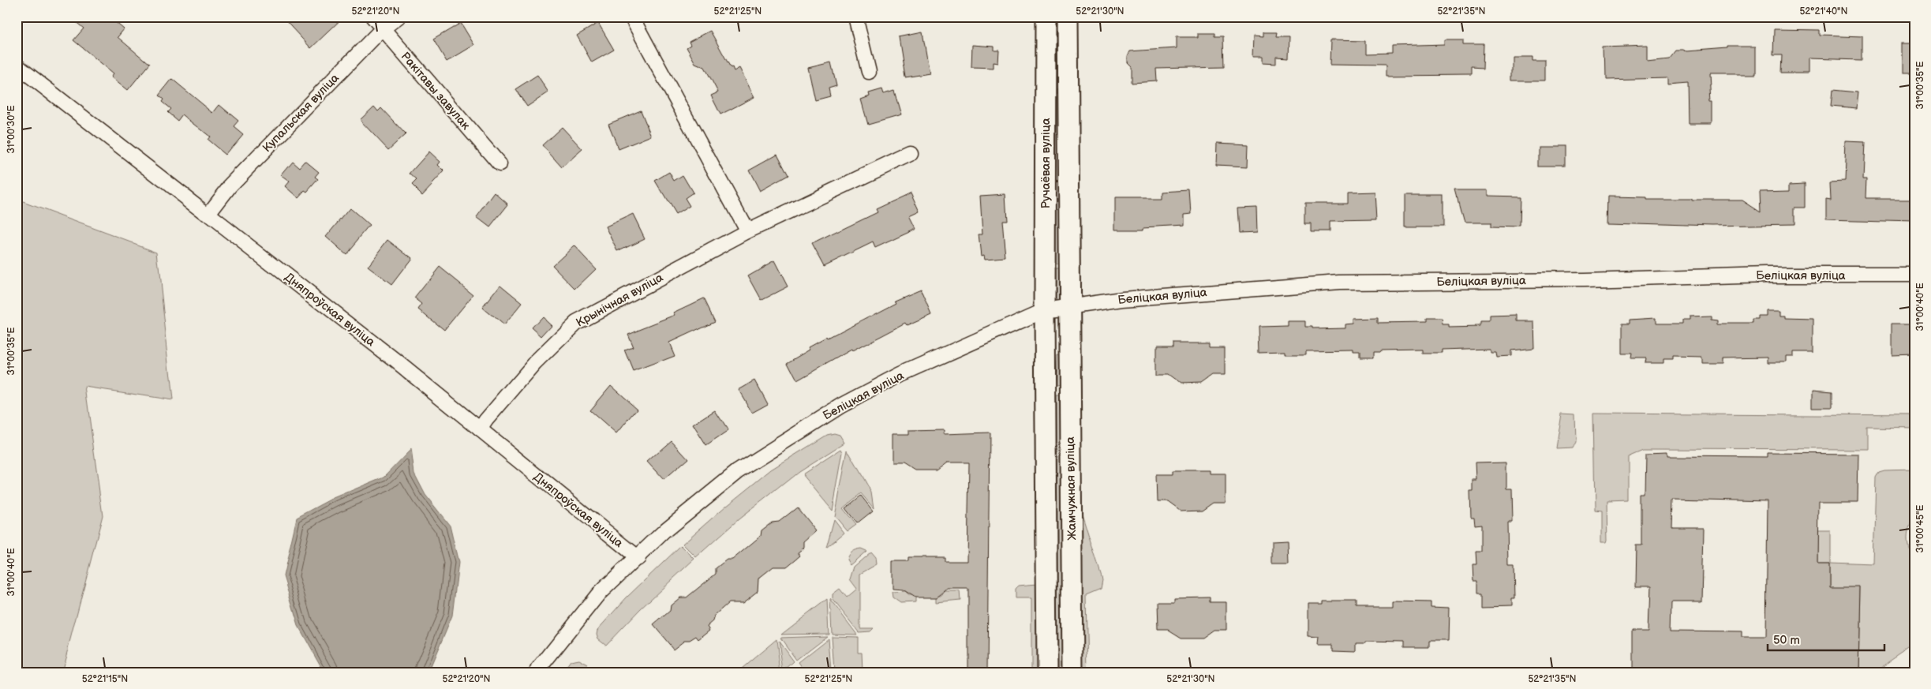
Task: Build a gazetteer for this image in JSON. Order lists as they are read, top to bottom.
{
  "streets": {
    "main road": ["Ручаёвая вуліца", "Жамчужная вуліца"],
    "street": [
      "Ракітавы завулак",
      "Купальская вуліца",
      "Беліцкая вуліца",
      "Крынічная вуліца",
      "Дняпроўская вуліца"
    ]
  },
  "crossings": [
    ["Ракітавы завулак", "Купальская вуліца"],
    ["Купальская вуліца", "Дняпроўская вуліца"],
    ["Ручаёвая вуліца", "Беліцкая вуліца"],
    ["Ручаёвая вуліца", "Жамчужная вуліца"],
    ["Беліцкая вуліца", "Дняпроўская вуліца"],
    ["Беліцкая вуліца", "Жамчужная вуліца"],
    ["Крынічная вуліца", "Дняпроўская вуліца"]
  ],
  "scale_bar": "50 m",
  "coordinates": [
    "52°21'20\"N",
    "52°21'25\"N",
    "52°21'30\"N",
    "52°21'35\"N",
    "52°21'40\"N",
    "31°00'35\"E",
    "31°00'30\"E",
    "31°00'40\"E",
    "31°00'45\"E",
    "52°21'15\"N"
  ]
}
